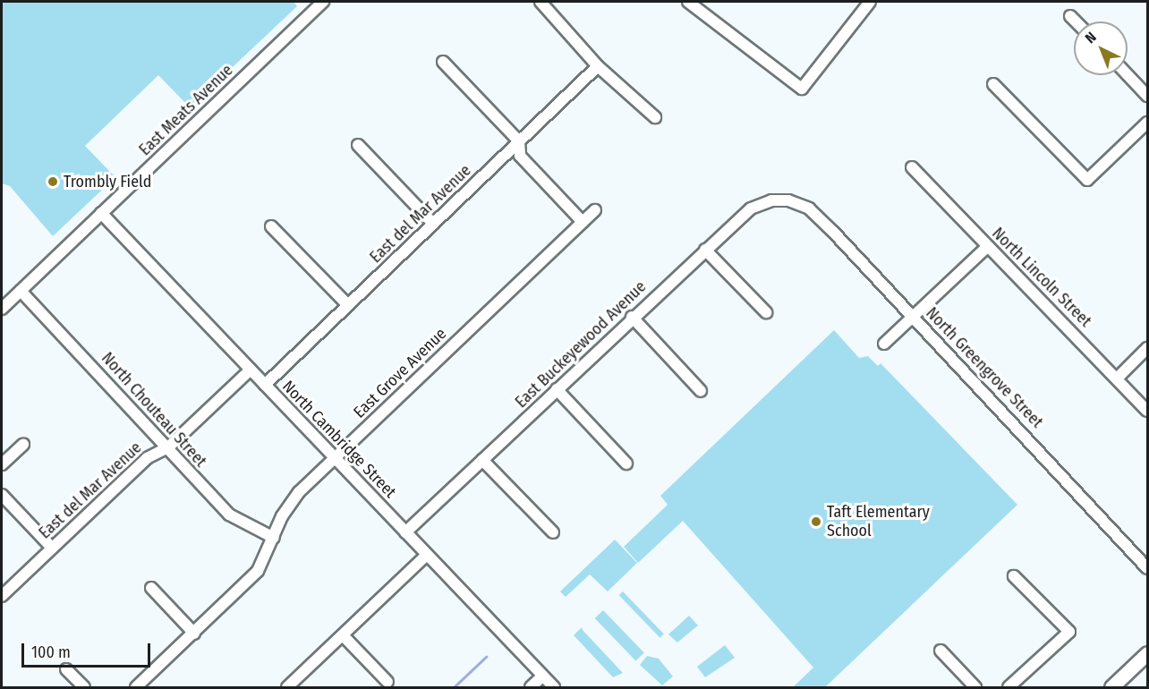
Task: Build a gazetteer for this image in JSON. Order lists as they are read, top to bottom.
{
  "streets": {
    "street": [
      "East Meats Avenue",
      "East del Mar Avenue",
      "North Lincoln Street",
      "East Buckeyewood Avenue",
      "North Greengrove Street",
      "East Grove Avenue",
      "North Chouteau Street",
      "North Cambridge Street"
    ]
  },
  "crossings": [
    ["East Meats Avenue", "North Chouteau Street"],
    ["East Meats Avenue", "North Cambridge Street"],
    ["East del Mar Avenue", "North Chouteau Street"],
    ["East del Mar Avenue", "North Cambridge Street"],
    ["East Buckeyewood Avenue", "North Greengrove Street"],
    ["East Buckeyewood Avenue", "North Cambridge Street"],
    ["East Grove Avenue", "North Chouteau Street"],
    ["East Grove Avenue", "North Cambridge Street"]
  ],
  "places": ["Trombly Field", "Taft Elementary School"],
  "scale_bar": "100 m",
  "north": "top left"
}
